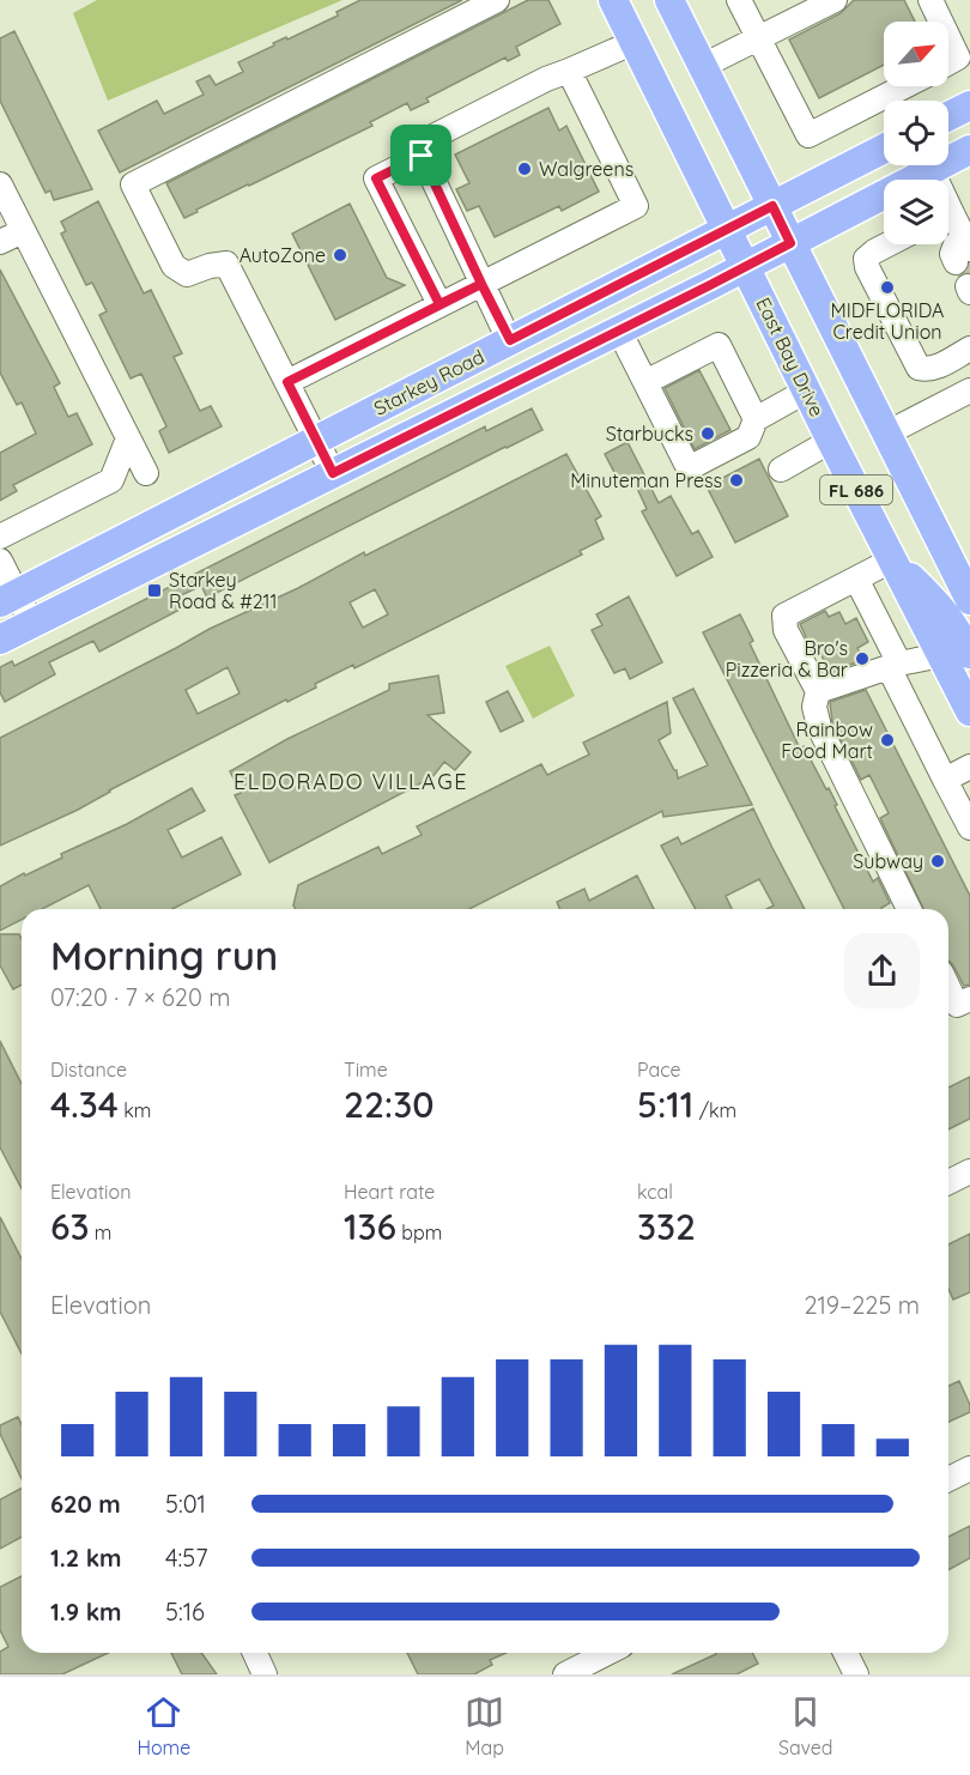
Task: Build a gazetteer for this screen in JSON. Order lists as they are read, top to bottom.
{
  "streets": {
    "main road": ["East Bay Drive", "Starkey Road", "FL 686"]
  },
  "crossings": [
    ["East Bay Drive", "Starkey Road"],
    ["Starkey Road", "FL 686"]
  ],
  "districts": ["ELDORADO VILLAGE"],
  "places": {
    "other": [
      "Walgreens",
      "AutoZone",
      "MIDFLORIDA Credit Union",
      "Starbucks",
      "Minuteman Press",
      "Bro's Pizzeria & Bar",
      "Rainbow Food Mart",
      "Subway"
    ],
    "transit": ["Starkey Road & #211"]
  },
  "north": "top right",
  "page": {
    "heading": ["Morning run", "07:20 · 7 × 620 m"],
    "stats": [
      ["Distance", "4.34 km"],
      ["Time", "22:30"],
      ["Pace", "5:11 /km"],
      ["Elevation", "63 m"],
      ["Heart rate", "136 bpm"],
      ["kcal", "332"]
    ],
    "chart": ["Elevation", "219–225 m"],
    "list": [
      {
        "name": "620 m",
        "note": "5:01"
      },
      {
        "name": "1.2 km",
        "note": "4:57"
      },
      {
        "name": "1.9 km",
        "note": "5:16"
      }
    ],
    "tabs": ["Home", "Map", "Saved"]
  }
}
